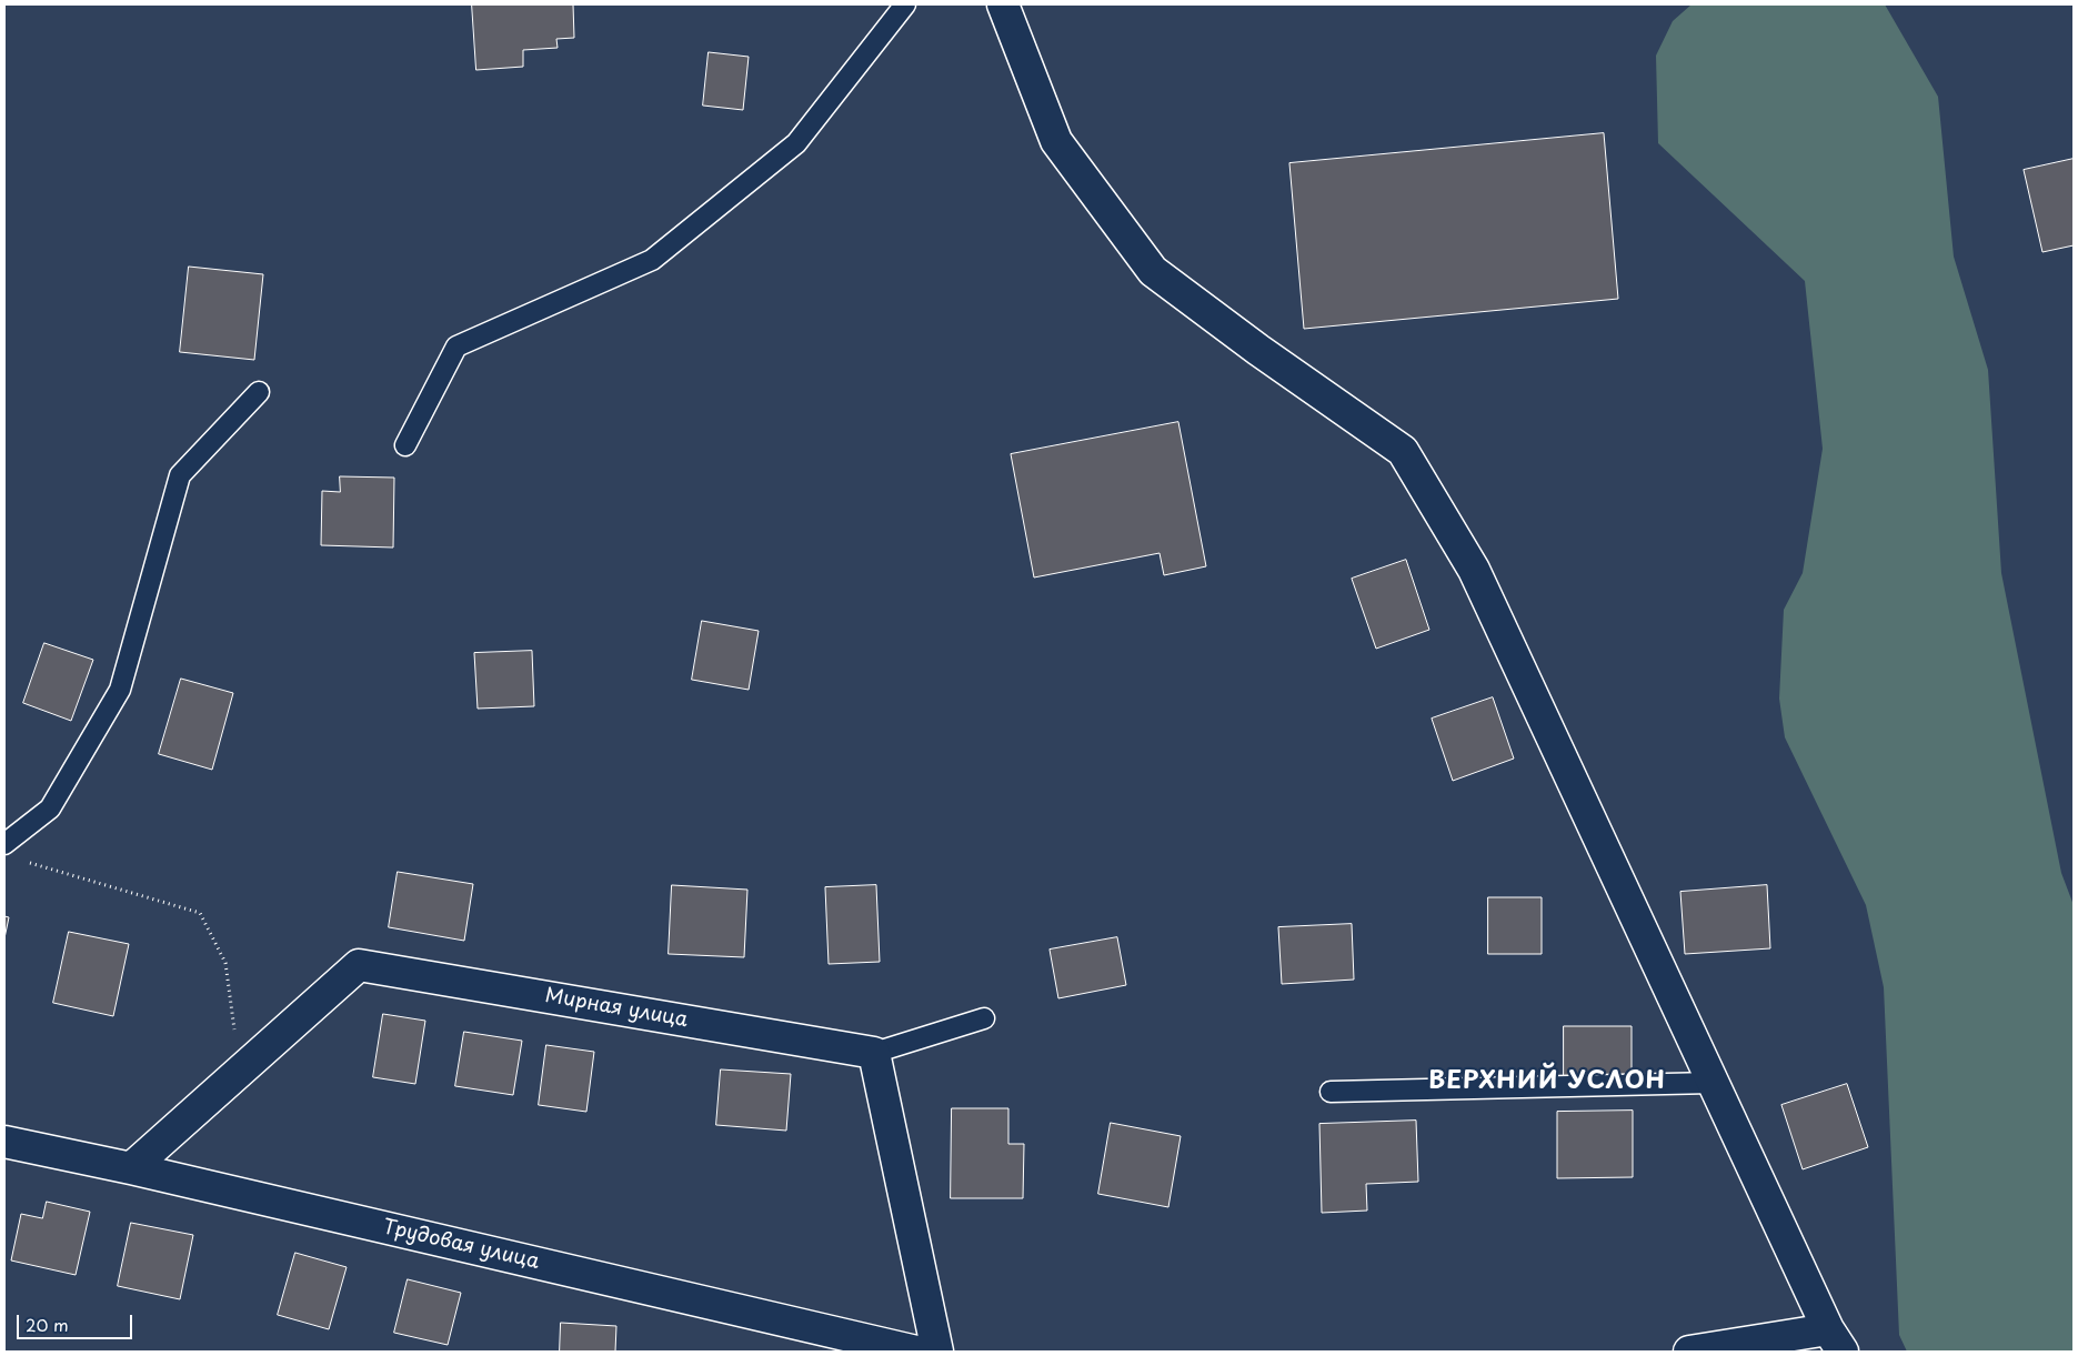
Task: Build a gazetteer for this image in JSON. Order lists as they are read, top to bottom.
{
  "streets": {
    "street": ["Мирная улица", "Трудовая улица"]
  },
  "districts": ["ВЕРХНИЙ УСЛОН"],
  "scale_bar": "20 m"
}
